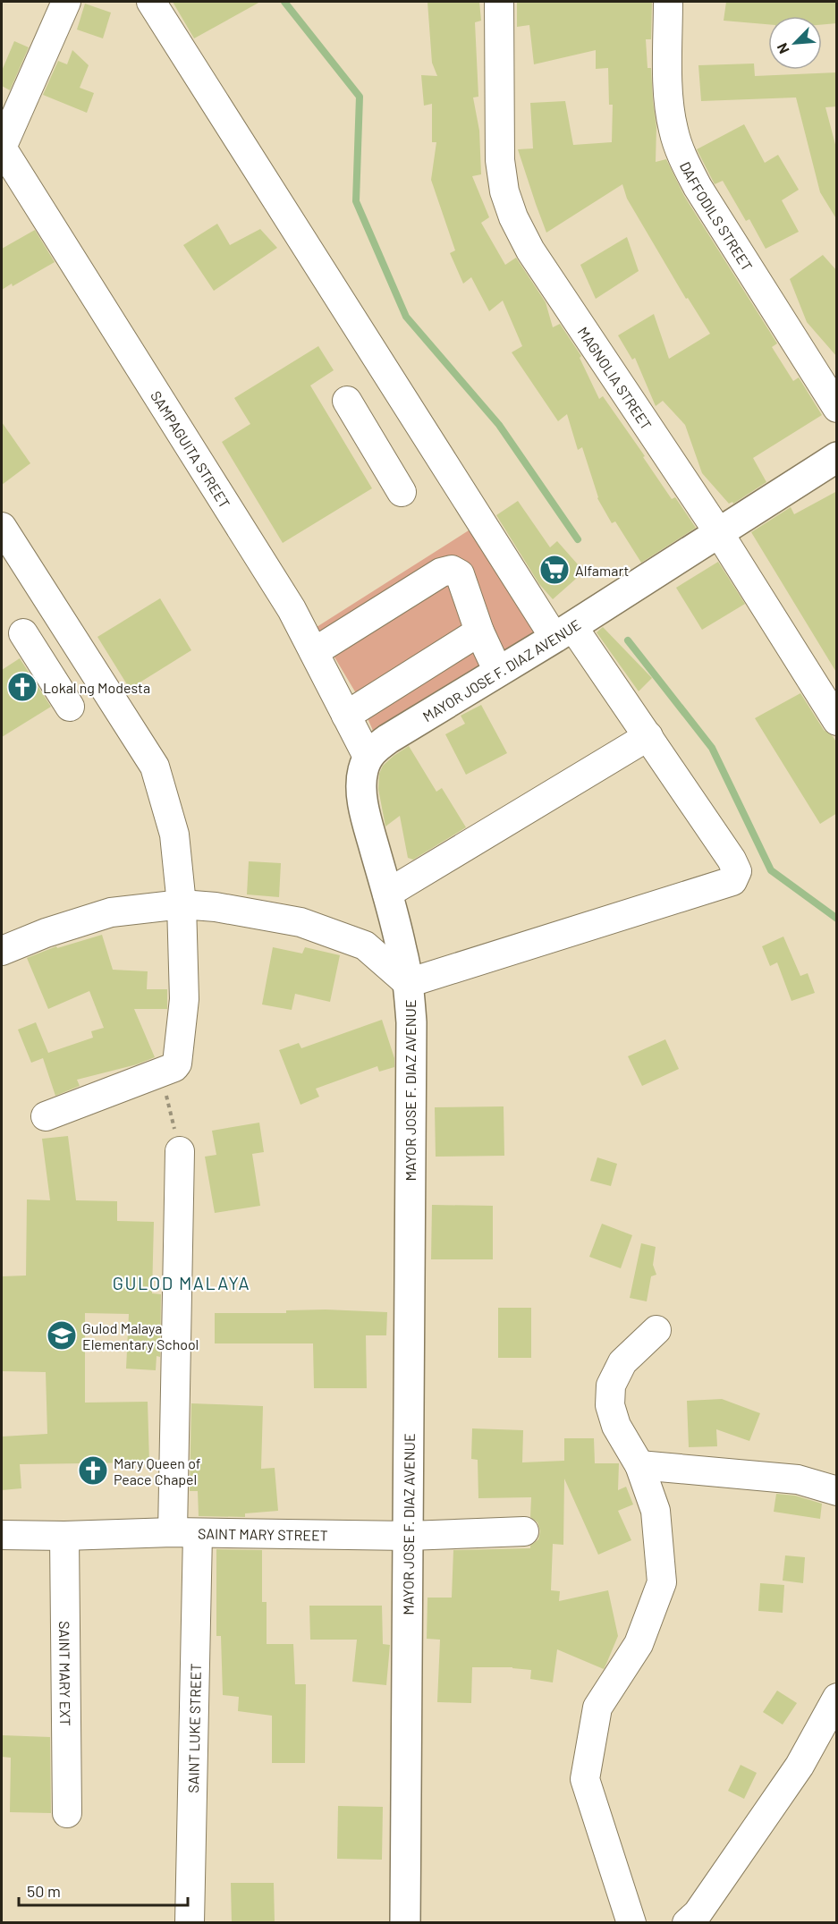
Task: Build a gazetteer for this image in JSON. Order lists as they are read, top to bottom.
{
  "streets": {
    "main road": ["MAYOR JOSE F. DIAZ AVENUE"],
    "street": [
      "DAFFODILS STREET",
      "MAGNOLIA STREET",
      "SAMPAGUITA STREET",
      "SAINT MARY STREET",
      "SAINT MARY EXT",
      "SAINT LUKE STREET"
    ]
  },
  "crossings": [
    ["MAGNOLIA STREET", "MAYOR JOSE F. DIAZ AVENUE"],
    ["SAMPAGUITA STREET", "MAYOR JOSE F. DIAZ AVENUE"],
    ["MAYOR JOSE F. DIAZ AVENUE", "SAINT MARY STREET"],
    ["SAINT MARY STREET", "SAINT MARY EXT"],
    ["SAINT MARY STREET", "SAINT LUKE STREET"]
  ],
  "districts": ["GULOD MALAYA"],
  "places": {
    "supermarket": ["Alfamart"],
    "church": ["Lokal ng Modesta", "Mary Queen of Peace Chapel"],
    "school or university": ["Gulod Malaya Elementary School"]
  },
  "scale_bar": "50 m",
  "north": "bottom left"
}
